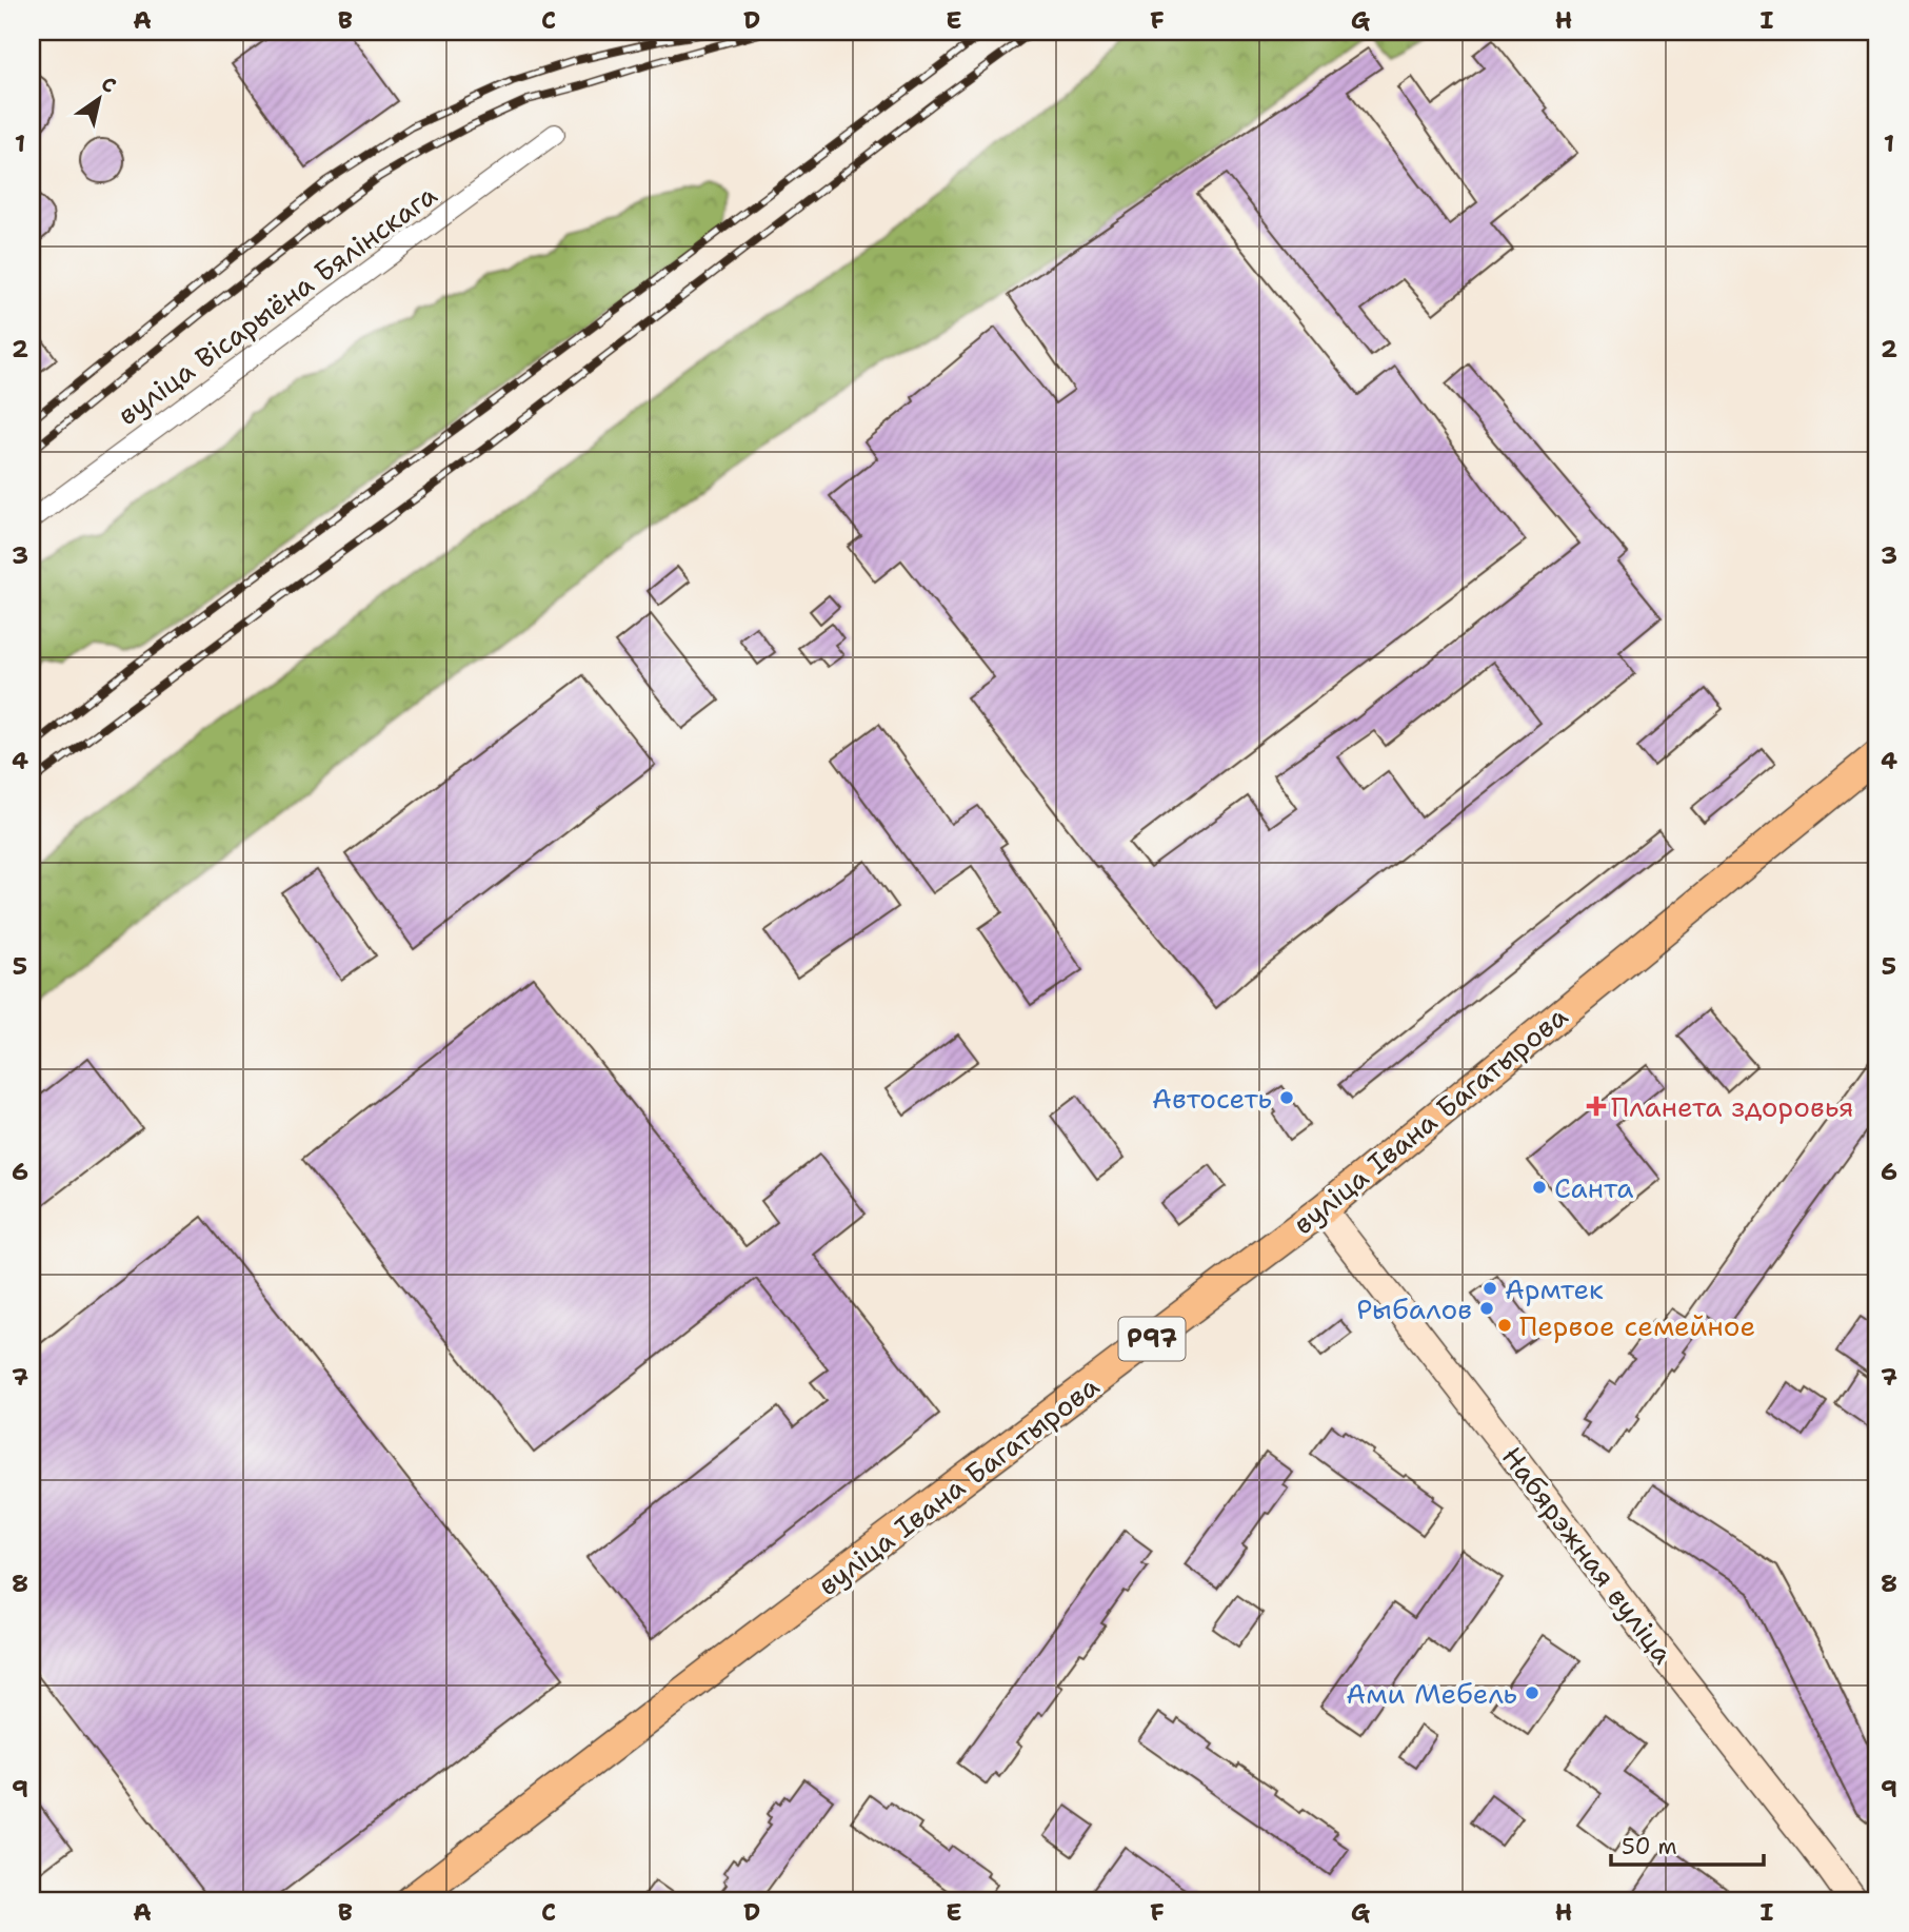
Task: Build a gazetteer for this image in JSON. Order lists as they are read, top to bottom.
{
  "streets": {
    "main road": ["вуліца Івана Багатырова", "Р97", "Набярэжная вуліца"],
    "street": ["вуліца Вісарыёна Бялінскага"]
  },
  "crossings": [
    ["вуліца Івана Багатырова", "Набярэжная вуліца"]
  ],
  "places": {
    "other": [
      "Автосеть",
      "Санта",
      "Армтек",
      "Рыбалов",
      "Первое семейное",
      "Ами Мебель"
    ],
    "health": ["Планета здоровья"]
  },
  "scale_bar": "50 m",
  "north": "top right",
  "grid": {
    "columns": [
      "A",
      "B",
      "C",
      "D",
      "E",
      "F",
      "G",
      "H",
      "I"
    ],
    "rows": [
      "1",
      "2",
      "3",
      "4",
      "5",
      "6",
      "7",
      "8",
      "9"
    ]
  }
}
